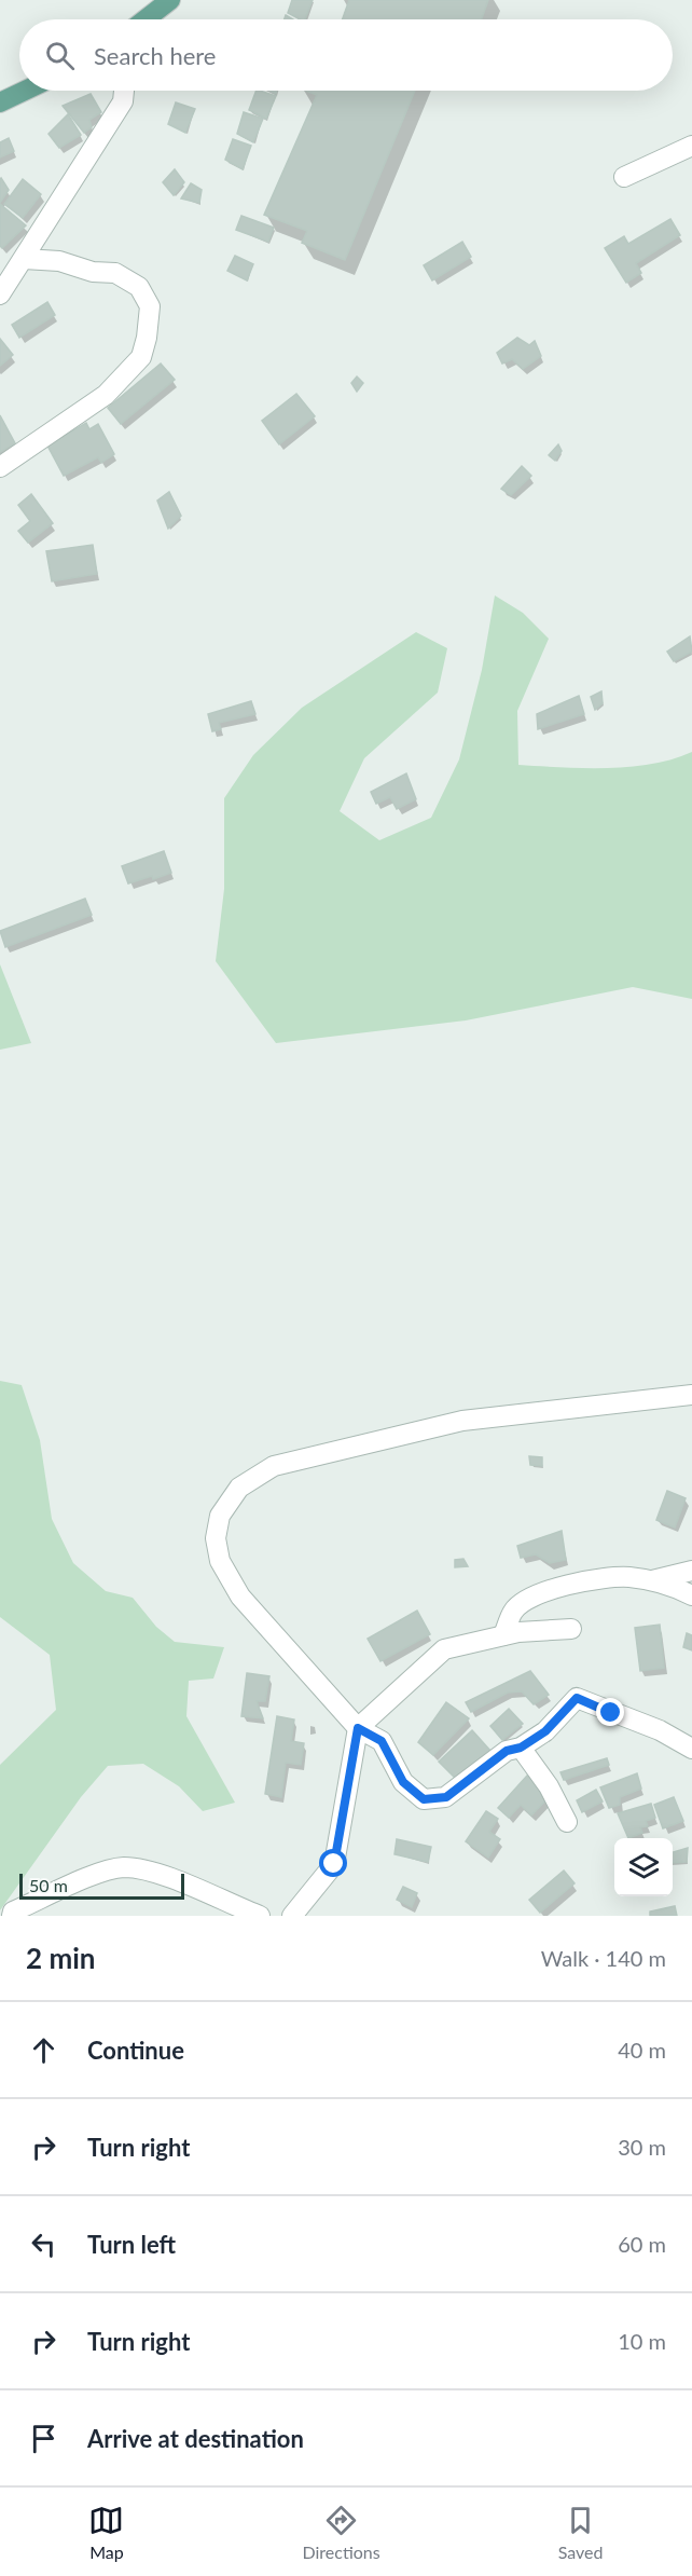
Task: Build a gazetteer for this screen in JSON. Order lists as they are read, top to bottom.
{
  "scale_bar": "50 m",
  "page": {
    "search": "Search here",
    "scale": "50 m",
    "heading": ["2 min", "Walk · 140 m"],
    "list": [
      ["Continue", "40 m"],
      ["Turn right", "30 m"],
      ["Turn left", "60 m"],
      ["Turn right", "10 m"],
      "Arrive at destination"
    ],
    "nav": ["Map", "Directions", "Saved"]
  }
}
